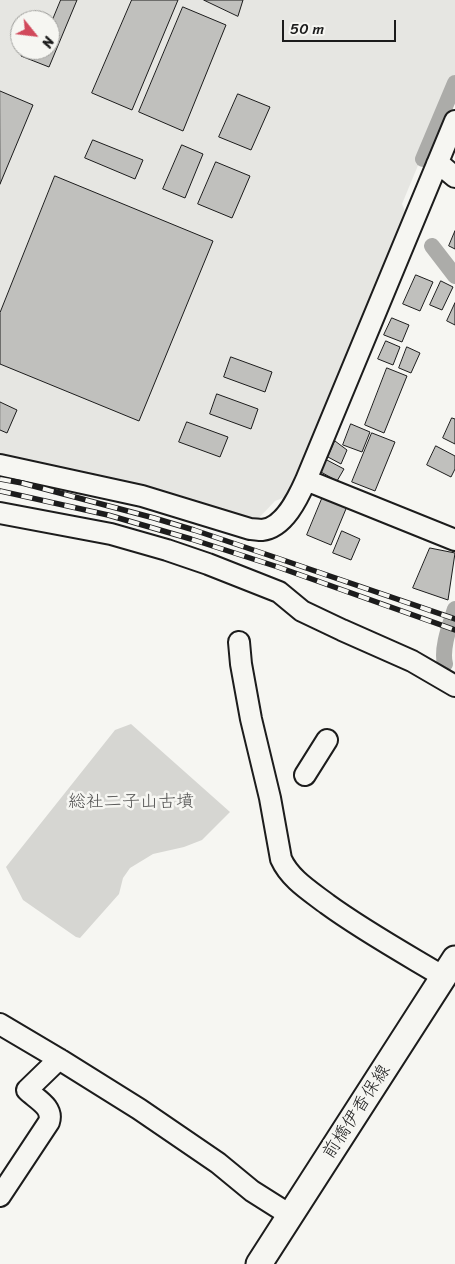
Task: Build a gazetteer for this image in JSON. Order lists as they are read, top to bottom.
{
  "streets": {
    "main road": ["前橋伊香保線"]
  },
  "parks": ["総社二子山古墳"],
  "scale_bar": "50 m",
  "north": "bottom right"
}
